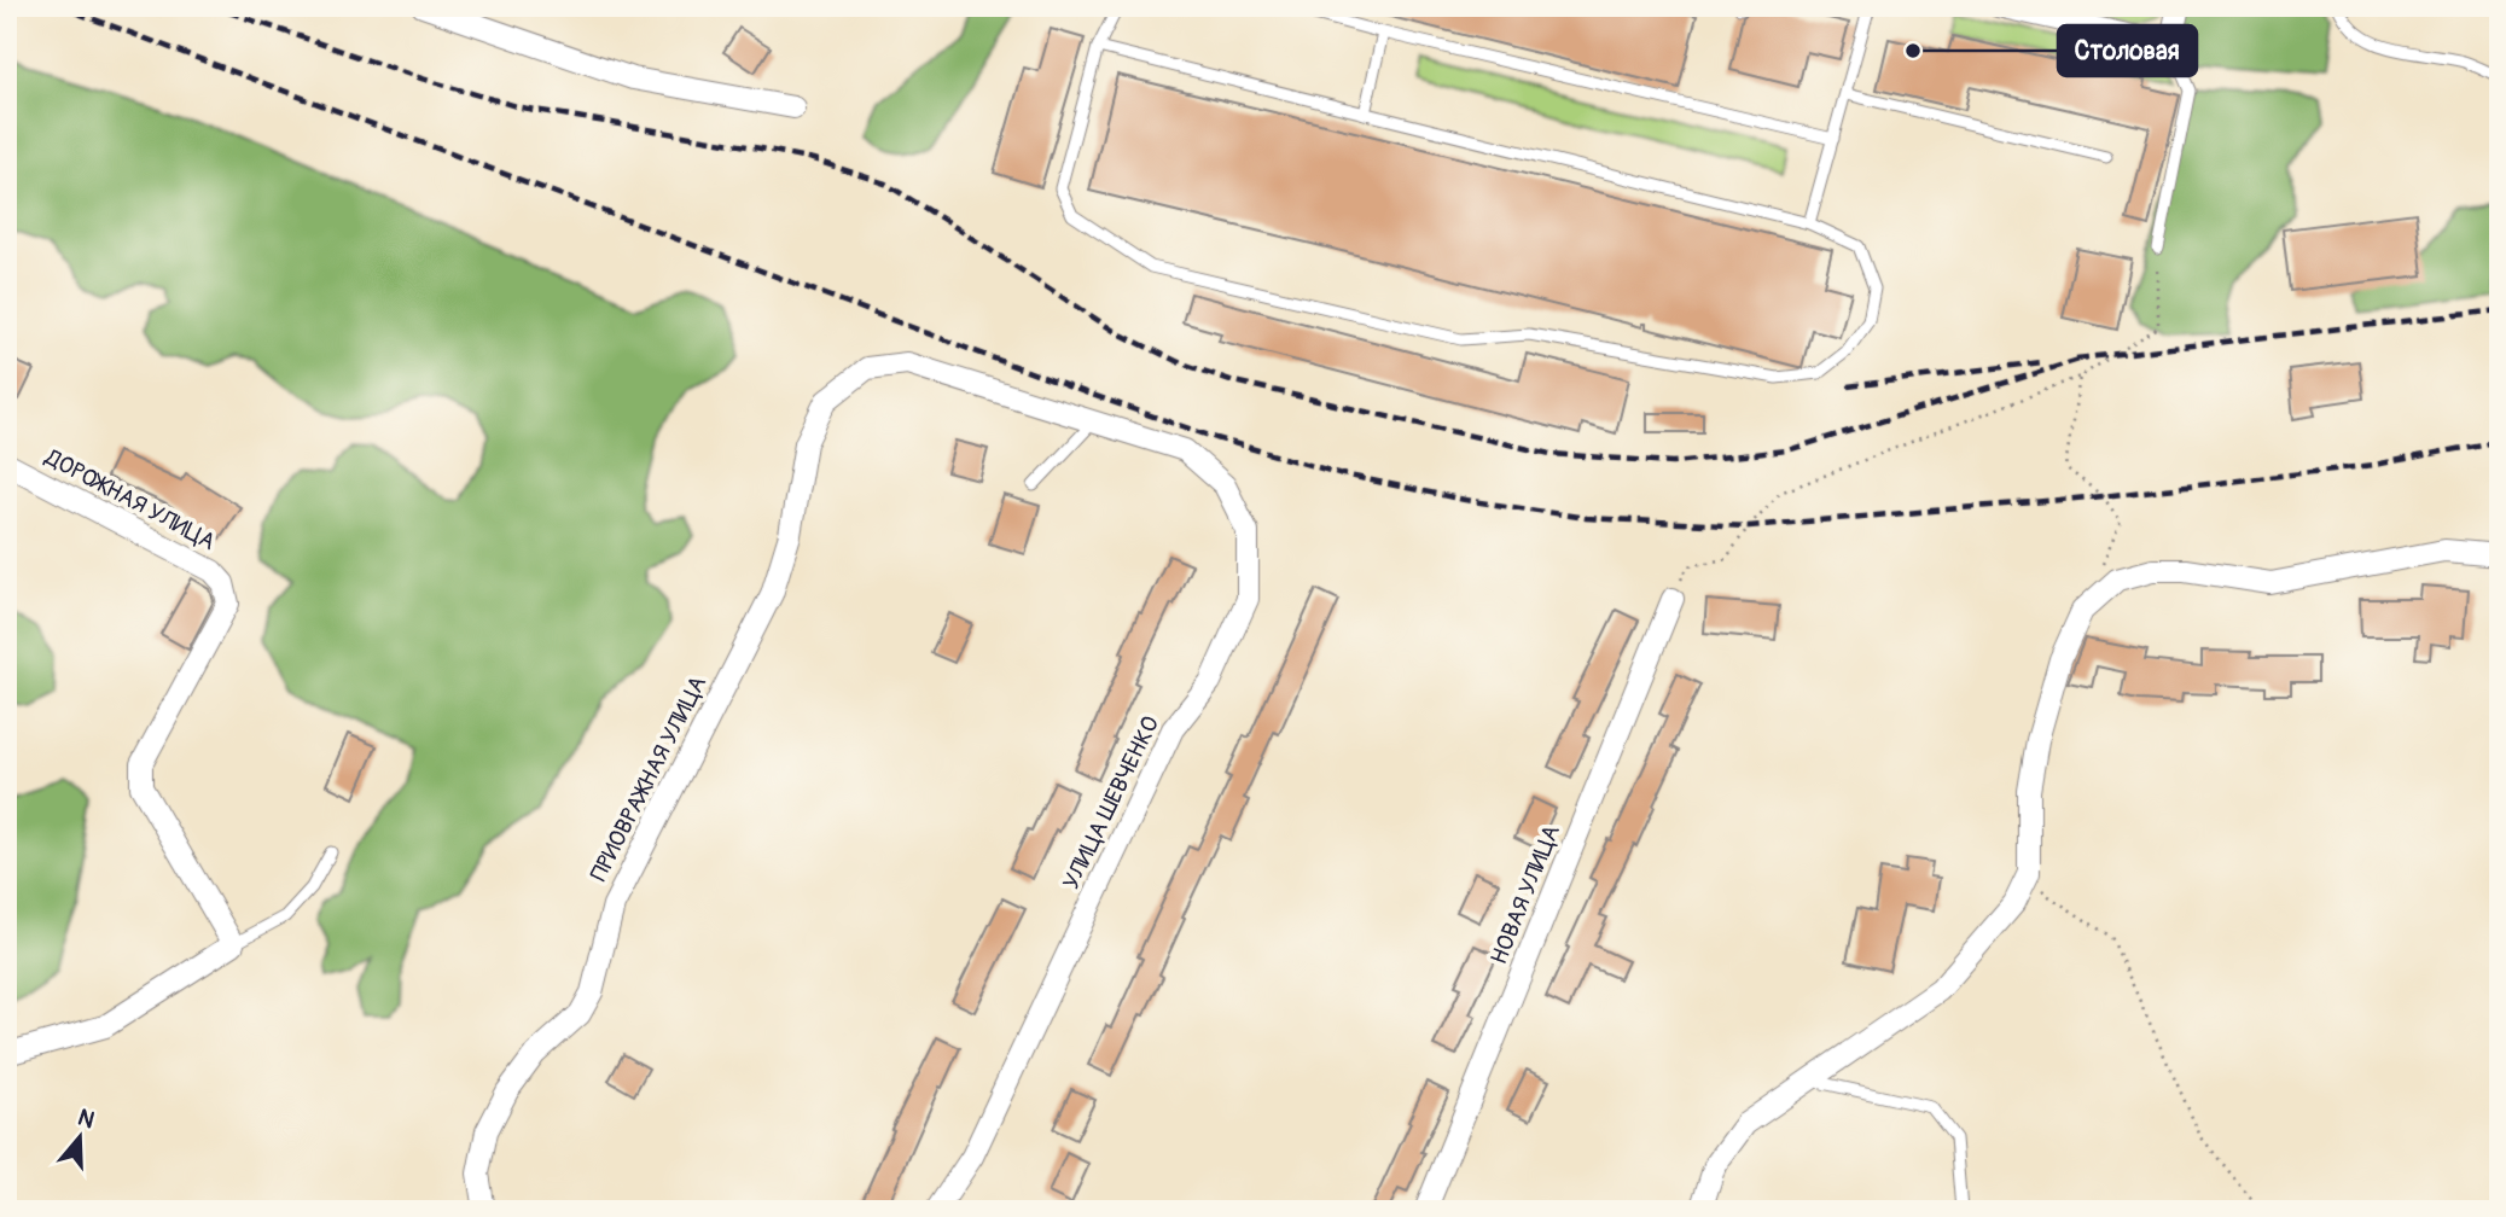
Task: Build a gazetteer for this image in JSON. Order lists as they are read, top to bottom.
{
  "streets": {
    "street": [
      "ДОРОЖНАЯ УЛИЦА",
      "ПРИОВРАЖНАЯ УЛИЦА",
      "УЛИЦА ШЕВЧЕНКО",
      "НОВАЯ УЛИЦА"
    ]
  },
  "crossings": [
    ["ПРИОВРАЖНАЯ УЛИЦА", "УЛИЦА ШЕВЧЕНКО"]
  ],
  "places": ["Столовая"],
  "north": "top"
}
